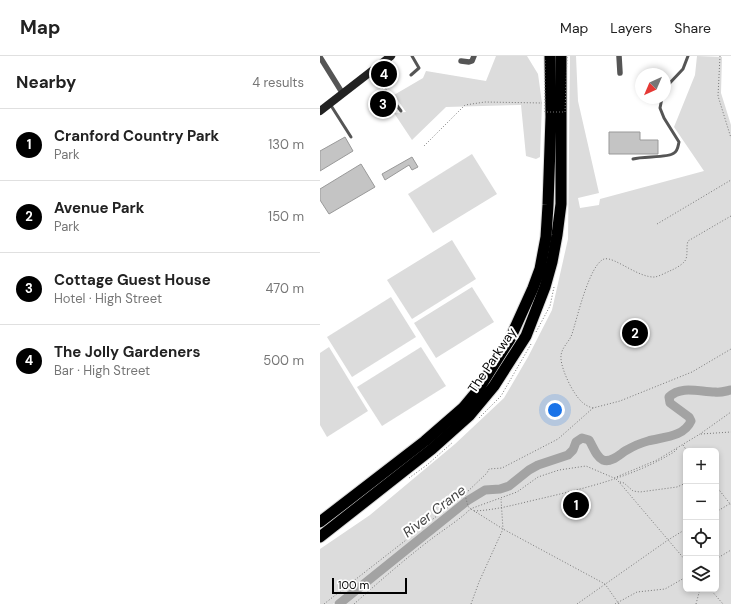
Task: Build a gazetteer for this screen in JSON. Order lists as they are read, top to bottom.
{
  "streets": {
    "highway": ["The Parkway"]
  },
  "water": ["River Crane"],
  "scale_bar": "100 m",
  "north": "bottom left",
  "page": {
    "header": "Map",
    "nav": ["Map", "Layers", "Share"],
    "heading": ["Nearby", "4 results"],
    "pins": [
      "4",
      "3",
      "2",
      "1"
    ],
    "list": [
      {
        "mark": "1",
        "name": "Cranford Country Park",
        "note": "Park",
        "value": "130 m"
      },
      {
        "mark": "2",
        "name": "Avenue Park",
        "note": "Park",
        "value": "150 m"
      },
      {
        "mark": "3",
        "name": "Cottage Guest House",
        "note": "Hotel · High Street",
        "value": "470 m"
      },
      {
        "mark": "4",
        "name": "The Jolly Gardeners",
        "note": "Bar · High Street",
        "value": "500 m"
      }
    ],
    "map_buttons": ["+", "−"],
    "scale": "100 m"
  }
}
